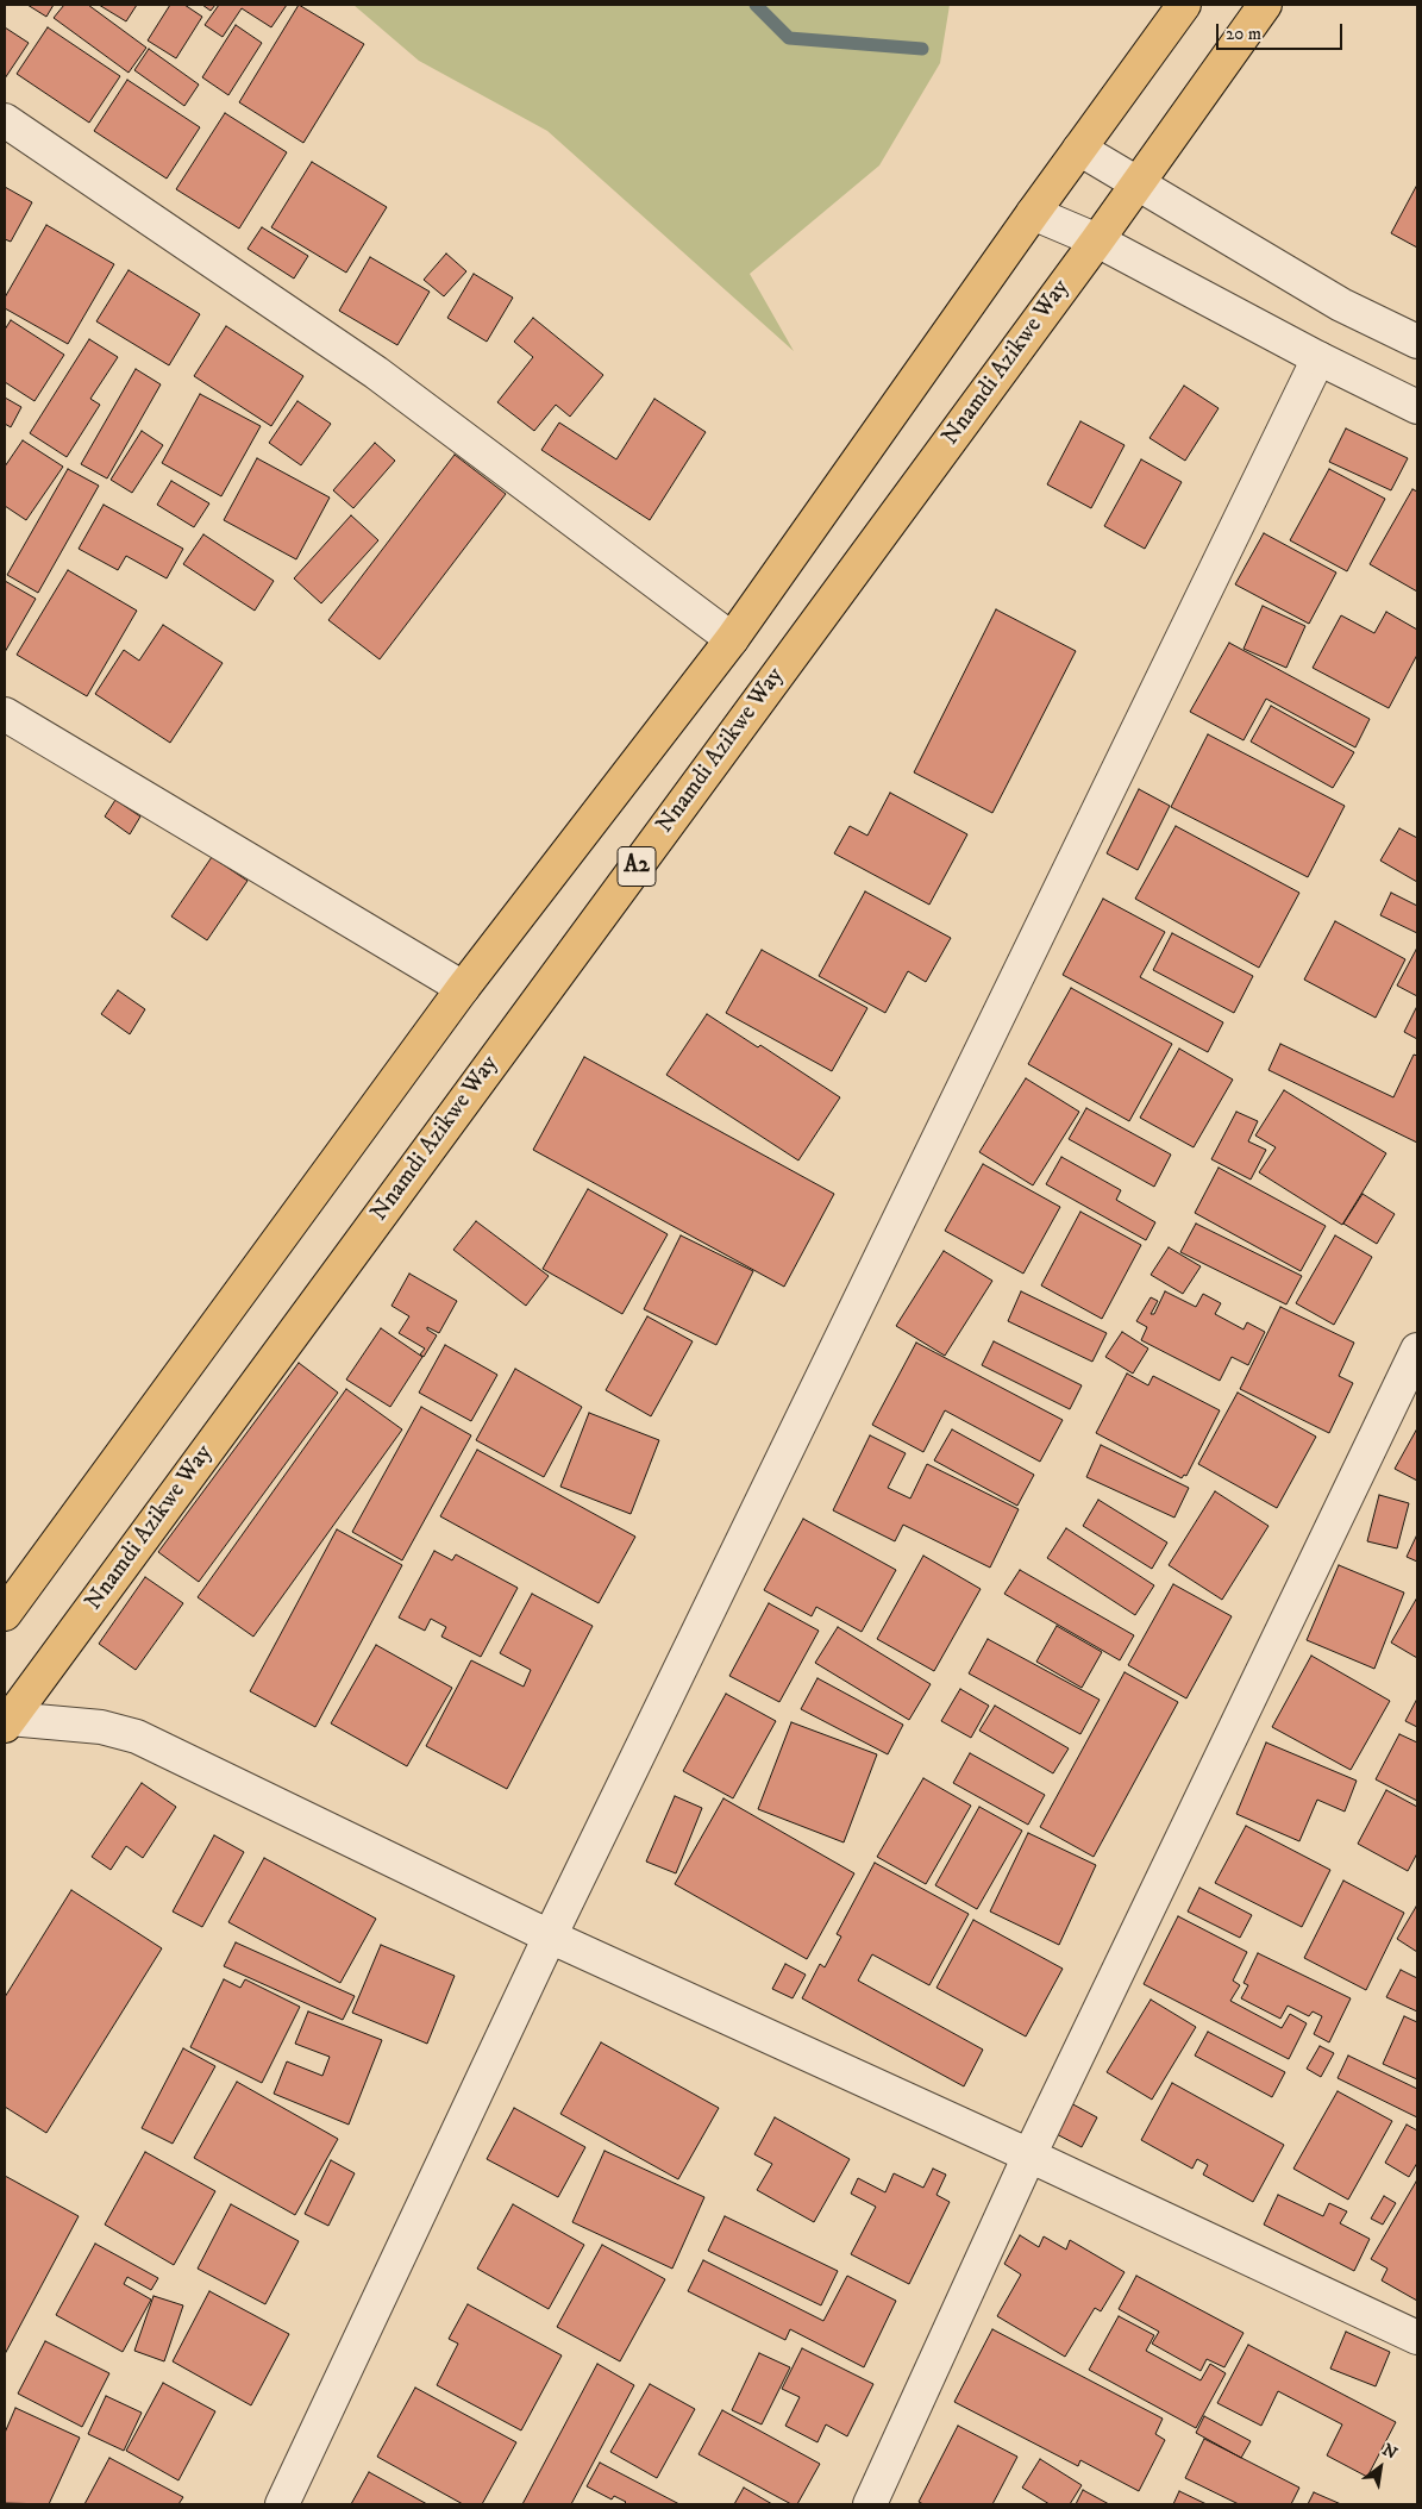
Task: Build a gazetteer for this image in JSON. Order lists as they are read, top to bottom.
{
  "streets": {
    "highway": ["Nnamdi Azikwe Way", "A2"]
  },
  "scale_bar": "20 m",
  "north": "top right"
}
